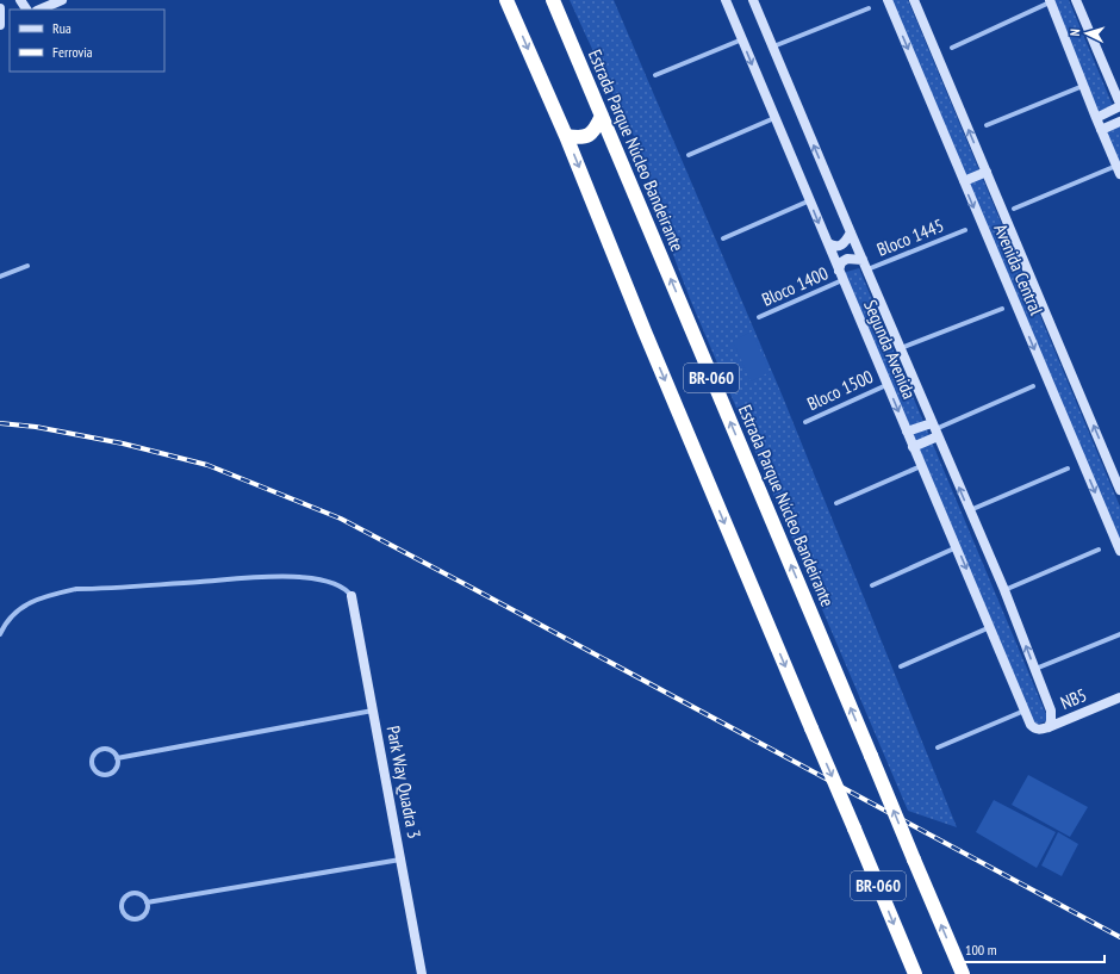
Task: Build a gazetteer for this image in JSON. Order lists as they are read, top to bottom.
{
  "streets": {
    "highway": ["Estrada Parque Núcleo Bandeirante", "BR-060"],
    "street": [
      "Bloco 1445",
      "Avenida Central",
      "Bloco 1400",
      "Segunda Avenida",
      "Bloco 1500",
      "NB5",
      "Park Way Quadra 3"
    ]
  },
  "crossings": [
    ["Bloco 1445", "Segunda Avenida"],
    ["Bloco 1400", "Segunda Avenida"],
    ["Segunda Avenida", "Bloco 1500"],
    ["Segunda Avenida", "NB5"]
  ],
  "legend": ["Rua", "Ferrovia"],
  "scale_bar": "100 m",
  "north": "left"
}
